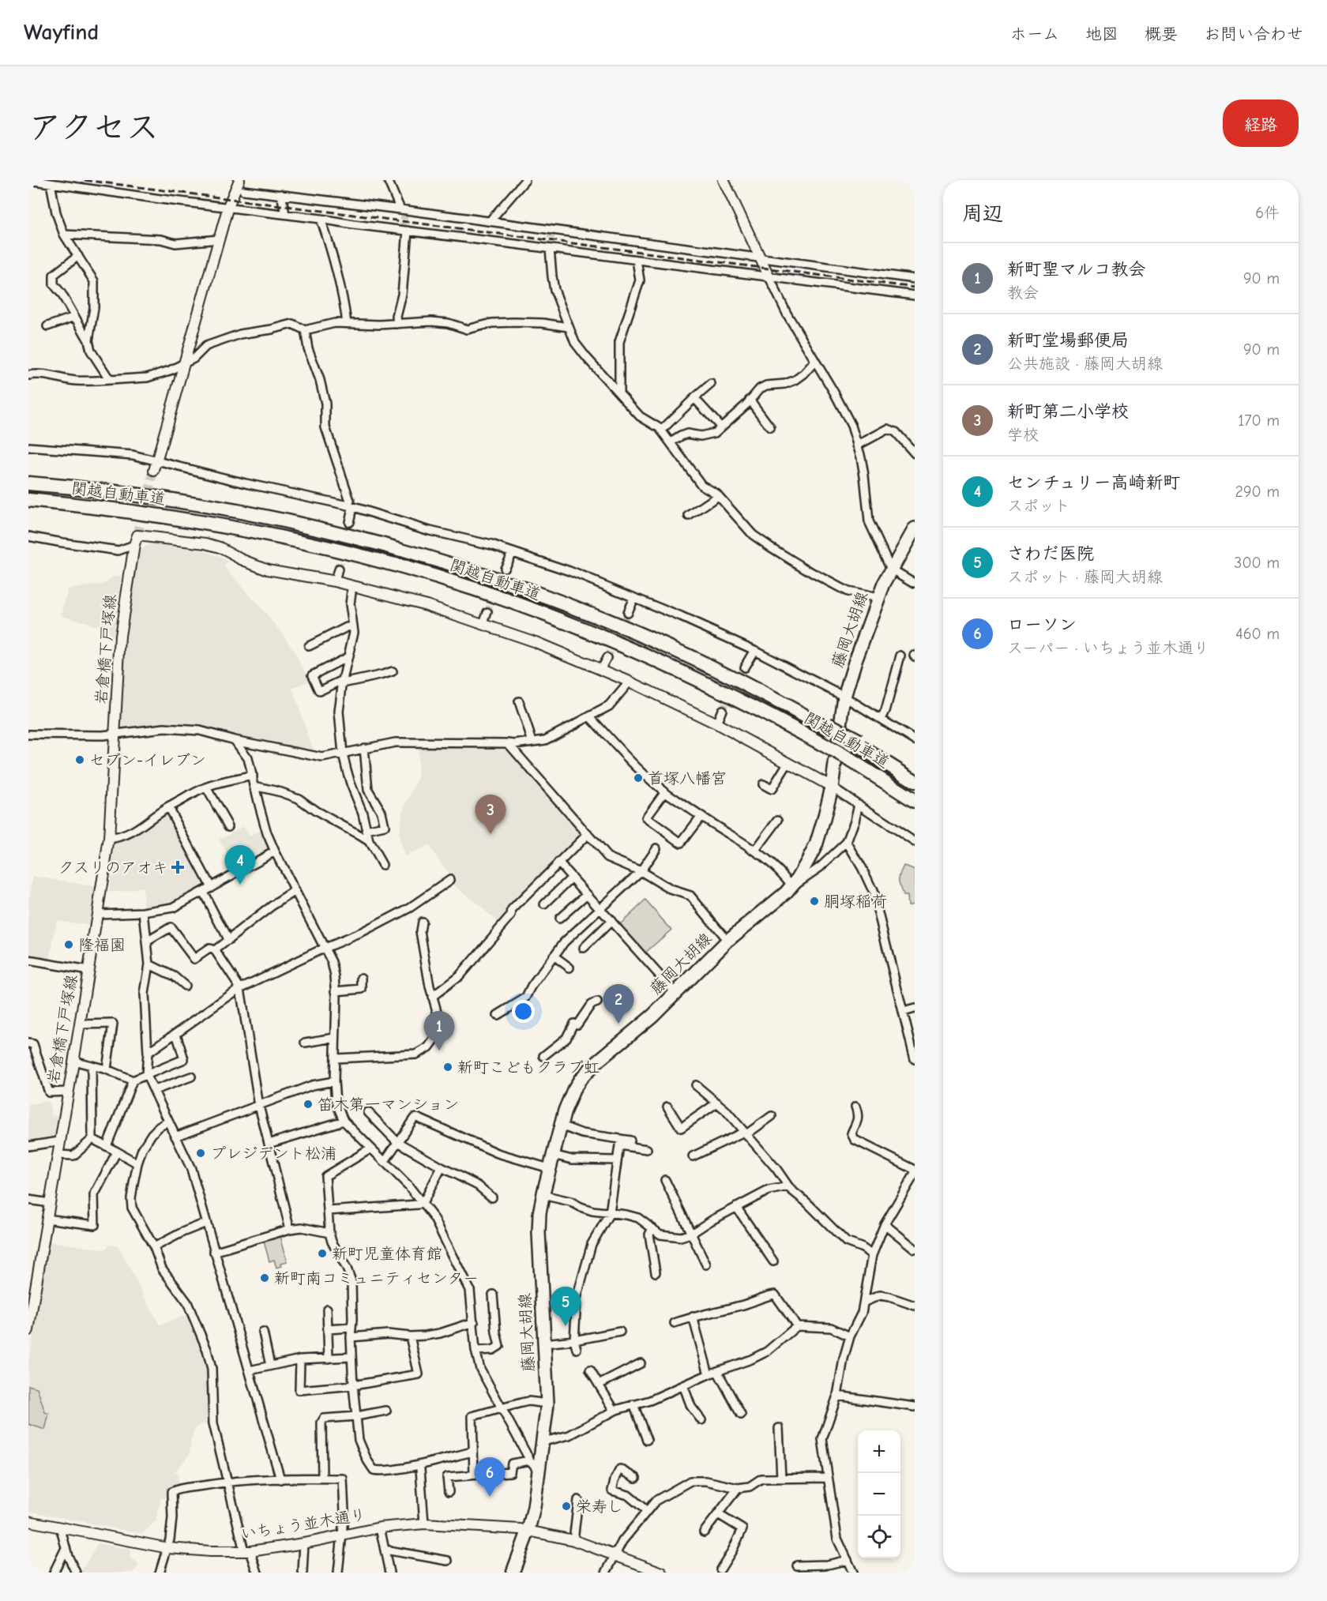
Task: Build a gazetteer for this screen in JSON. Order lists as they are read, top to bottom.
{
  "streets": {
    "highway": ["関越自動車道"],
    "main road": ["藤岡大胡線"],
    "street": ["岩倉橋下戸塚線", "いちょう並木通り"]
  },
  "crossings": [
    ["藤岡大胡線", "いちょう並木通り"]
  ],
  "places": {
    "other": [
      "セブン-イレブン",
      "首塚八幡宮",
      "胴塚稲荷",
      "隆福園",
      "新町こどもクラブ虹",
      "笛木第一マンション",
      "プレジデント松浦",
      "新町児童体育館",
      "新町南コミュニティセンター",
      "栄寿し"
    ],
    "health": ["クスリのアオキ"]
  },
  "page": {
    "header": "Wayfind",
    "nav": [
      "ホーム",
      "地図",
      "概要",
      "お問い合わせ"
    ],
    "title": "アクセス",
    "buttons": "経路",
    "heading": ["周辺", "6件"],
    "list": [
      {
        "mark": "1",
        "name": "新町聖マルコ教会",
        "note": "教会",
        "value": "90 m"
      },
      {
        "mark": "2",
        "name": "新町堂場郵便局",
        "note": "公共施設 · 藤岡大胡線",
        "value": "90 m"
      },
      {
        "mark": "3",
        "name": "新町第二小学校",
        "note": "学校",
        "value": "170 m"
      },
      {
        "mark": "4",
        "name": "センチュリー高崎新町",
        "note": "スポット",
        "value": "290 m"
      },
      {
        "mark": "5",
        "name": "さわだ医院",
        "note": "スポット · 藤岡大胡線",
        "value": "300 m"
      },
      {
        "mark": "6",
        "name": "ローソン",
        "note": "スーパー · いちょう並木通り",
        "value": "460 m"
      }
    ],
    "pins": [
      "3",
      "4",
      "2",
      "1",
      "5",
      "6"
    ],
    "map_buttons": ["+", "−"]
  }
}
